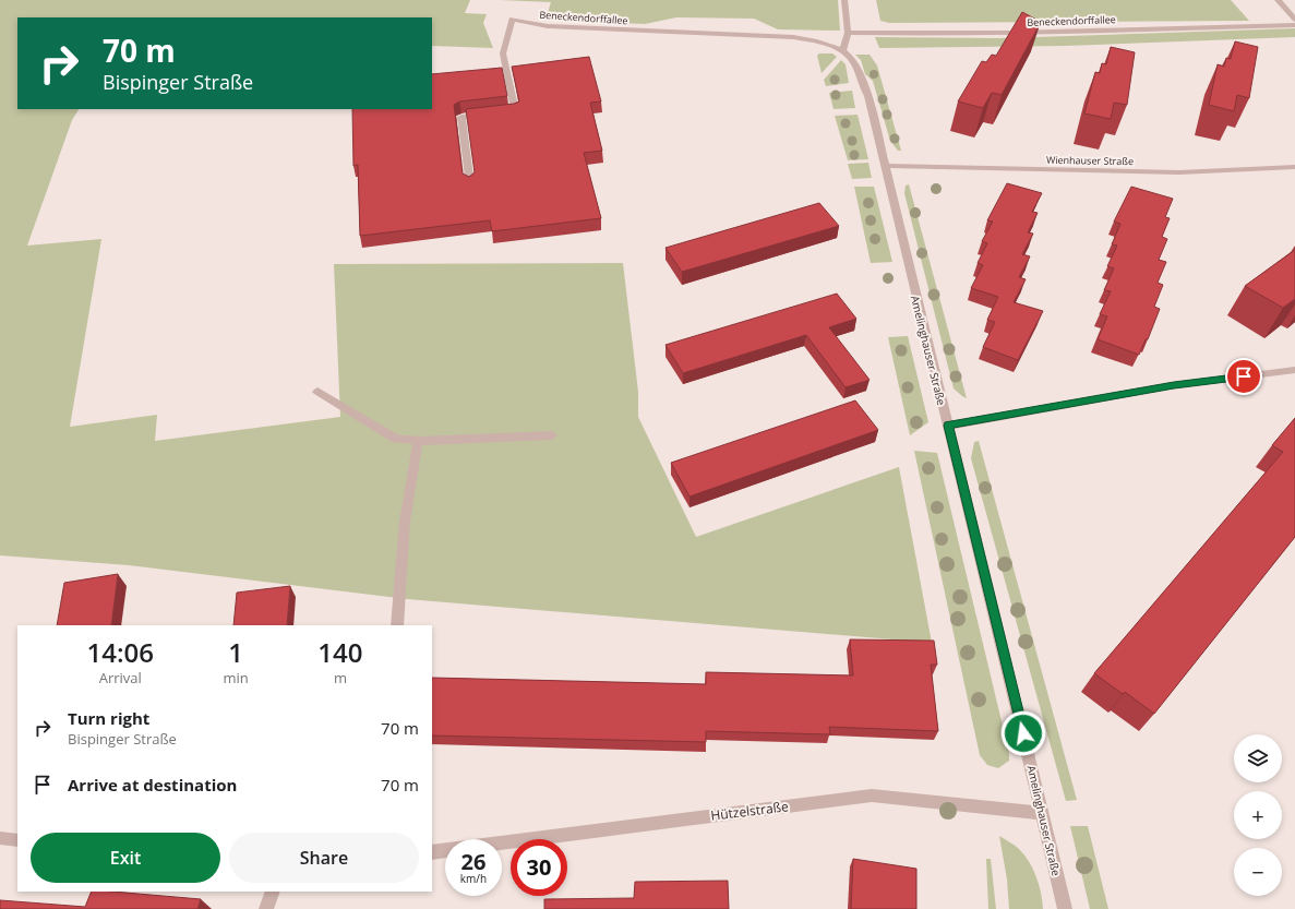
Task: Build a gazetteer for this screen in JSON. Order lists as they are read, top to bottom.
{
  "streets": {
    "street": [
      "Beneckendorffallee",
      "Wienhauser Straße",
      "Amelinghauser Straße",
      "Hützelstraße"
    ]
  },
  "crossings": [
    ["Beneckendorffallee", "Amelinghauser Straße"],
    ["Wienhauser Straße", "Amelinghauser Straße"],
    ["Amelinghauser Straße", "Hützelstraße"]
  ],
  "page": {
    "turn": ["70 m", "Bispinger Straße"],
    "eta": [
      "14:06",
      "Arrival",
      "1",
      "min",
      "140",
      "m"
    ],
    "list": [
      {
        "name": "Turn right",
        "note": "Bispinger Straße",
        "value": "70 m"
      },
      {
        "name": "Arrive at destination",
        "value": "70 m"
      }
    ],
    "map_buttons": ["+", "−"],
    "buttons": ["Exit", "Share"],
    "speed": "26 km/h",
    "limit": "30"
  }
}
